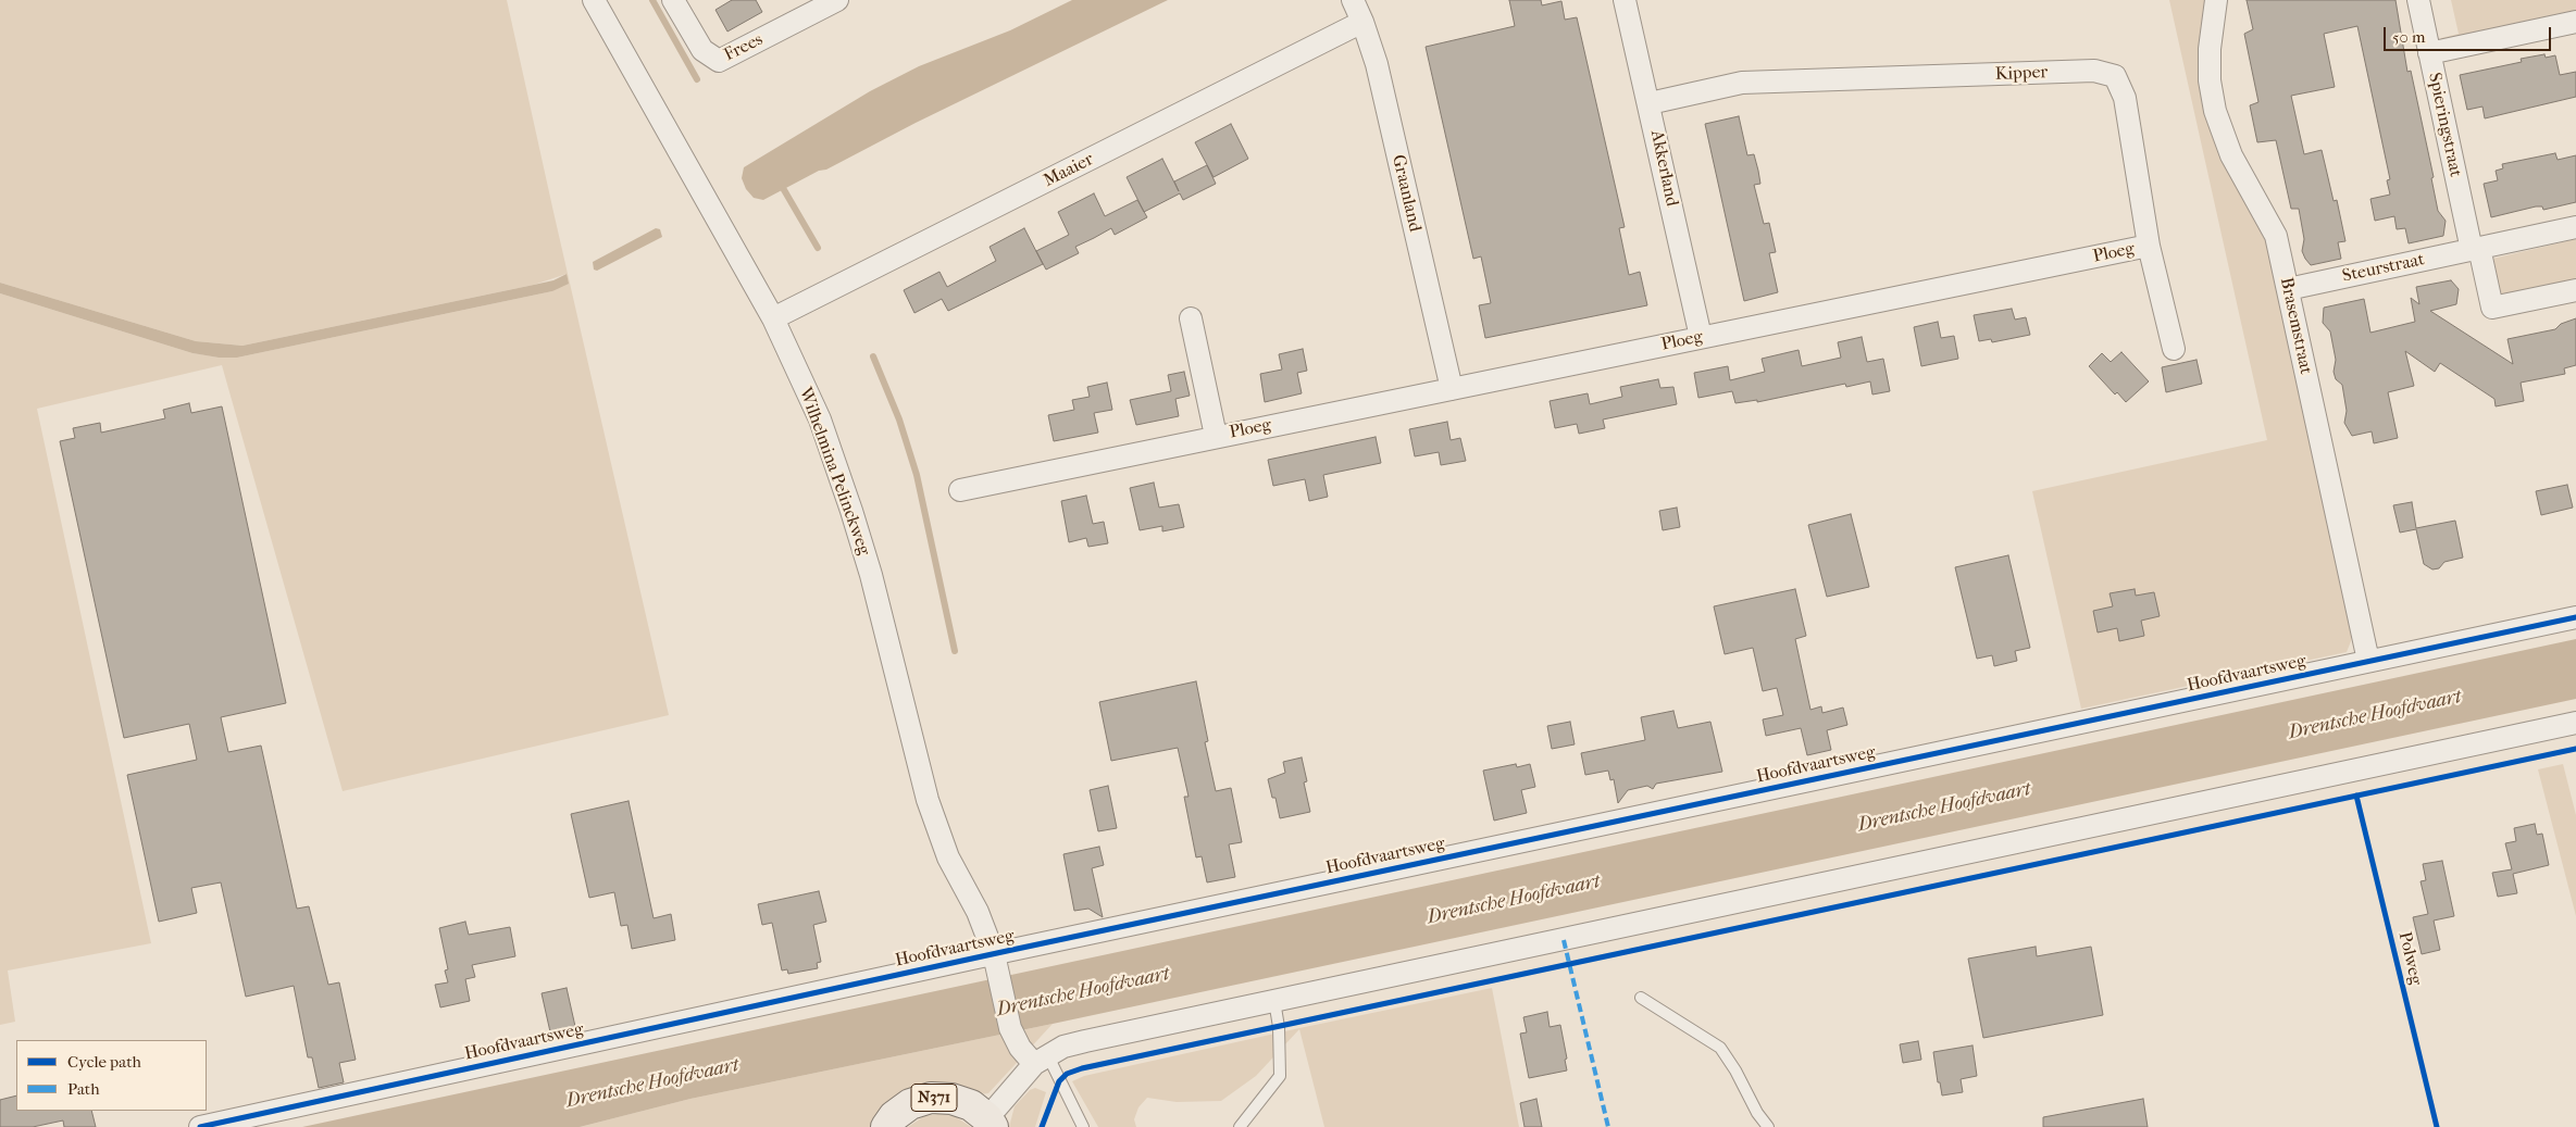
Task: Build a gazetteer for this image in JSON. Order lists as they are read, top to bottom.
{
  "streets": {
    "main road": ["N371"],
    "street": [
      "Frees",
      "Kipper",
      "Spieringstraat",
      "Akkerland",
      "Maaier",
      "Graanland",
      "Ploeg",
      "Steurstraat",
      "Brasemstraat",
      "Wilhelmina Pelinckweg",
      "Hoofdvaartsweg"
    ],
    "cycle path": ["Polweg"]
  },
  "crossings": [
    ["Kipper", "Akkerland"],
    ["Kipper", "Ploeg"],
    ["Spieringstraat", "Steurstraat"],
    ["Akkerland", "Ploeg"],
    ["Maaier", "Graanland"],
    ["Maaier", "Wilhelmina Pelinckweg"],
    ["Graanland", "Ploeg"],
    ["Steurstraat", "Brasemstraat"],
    ["Brasemstraat", "Hoofdvaartsweg"],
    ["Wilhelmina Pelinckweg", "Hoofdvaartsweg"]
  ],
  "water": ["Drentsche Hoofdvaart"],
  "legend": ["Cycle path", "Path"],
  "scale_bar": "50 m"
}
